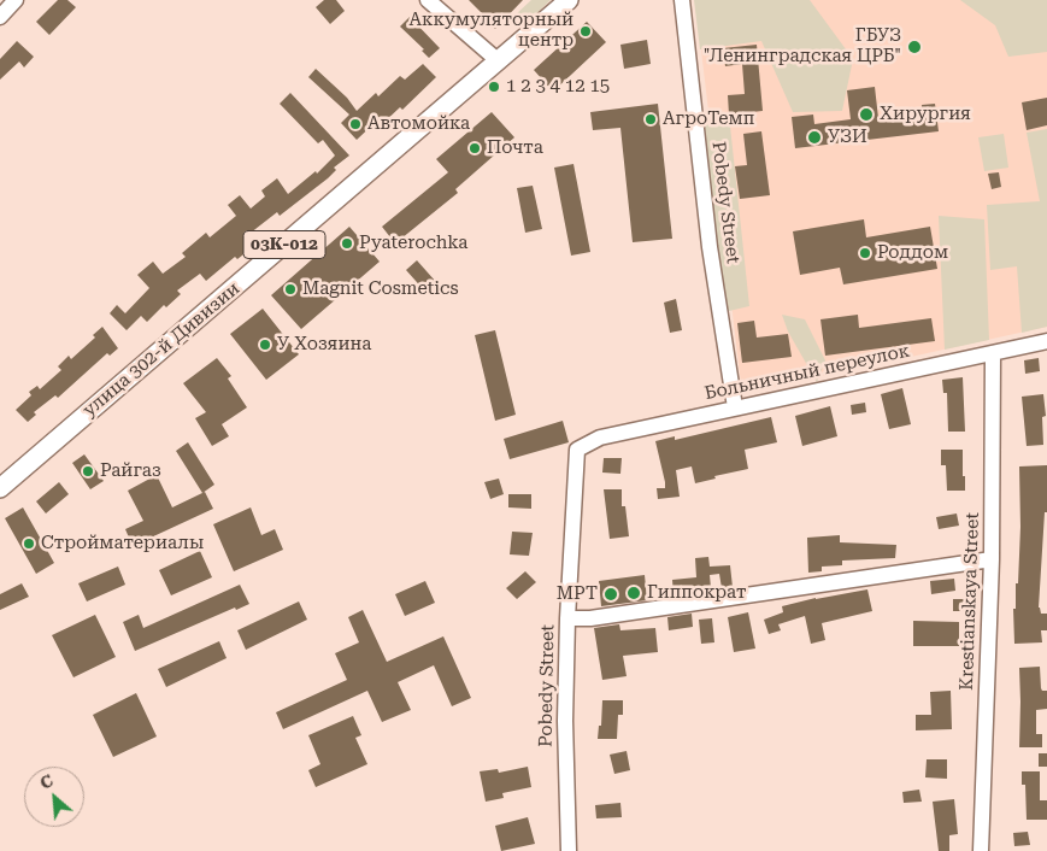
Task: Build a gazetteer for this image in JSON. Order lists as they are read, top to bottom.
{
  "streets": {
    "main road": ["03К-012", "улица 302-й Дивизии"],
    "street": ["Pobedy Street", "Больничный переулок", "Krestianskaya Street"]
  },
  "crossings": [
    ["Pobedy Street", "Больничный переулок"],
    ["Больничный переулок", "Krestianskaya Street"]
  ],
  "places": [
    "Аккумуляторный центр",
    "ГБУЗ \"Ленинградская ЦРБ\"",
    "1 2 3 4 12 15",
    "Хирургия",
    "АгроТемп",
    "Автомойка",
    "УЗИ",
    "Почта",
    "Pyaterochka",
    "Роддом",
    "Magnit Cosmetics",
    "У Хозяина",
    "Райгаз",
    "Стройматериалы",
    "Гиппократ",
    "МРТ"
  ],
  "north": "top left"
}
